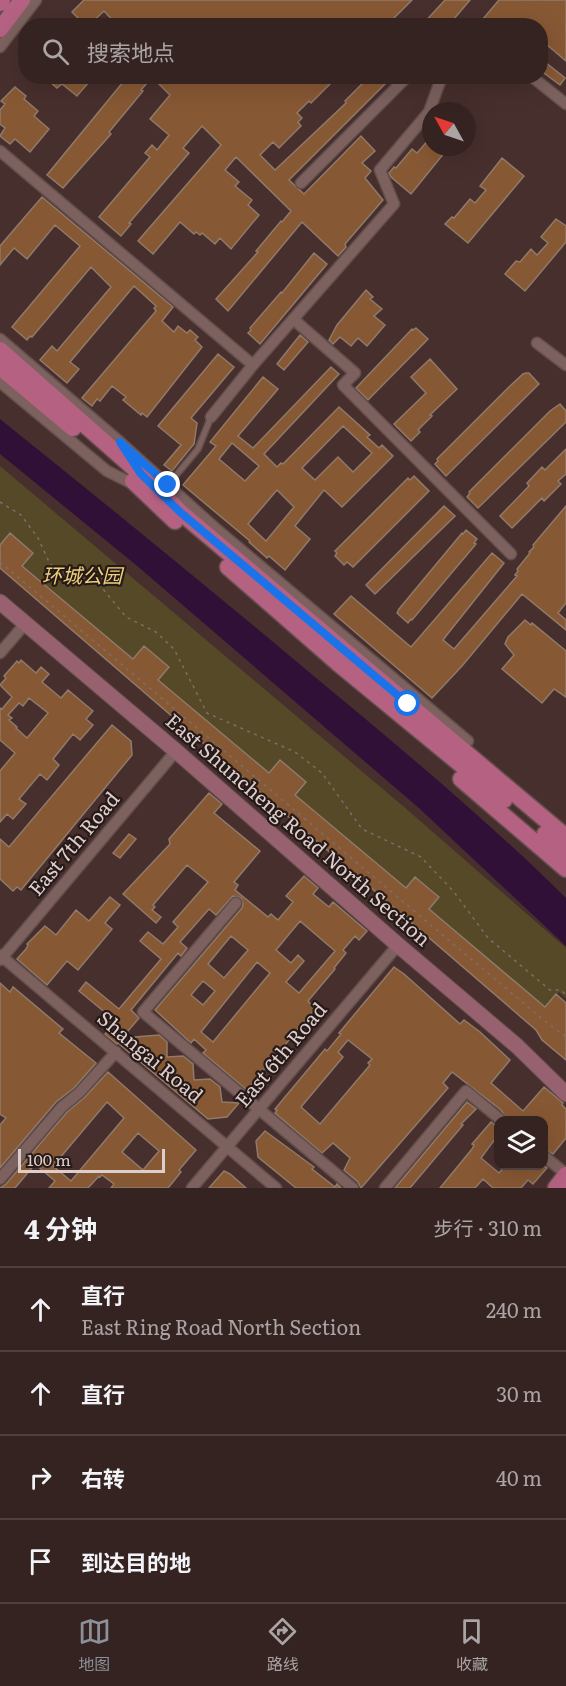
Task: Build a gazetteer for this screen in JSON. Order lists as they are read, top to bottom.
{
  "streets": {
    "street": [
      "East Shuncheng Road North Section",
      "East 7th Road",
      "East 6th Road",
      "Shangai Road"
    ]
  },
  "crossings": [
    ["East Shuncheng Road North Section", "East 7th Road"],
    ["East Shuncheng Road North Section", "East 6th Road"],
    ["East 7th Road", "Shangai Road"],
    ["East 6th Road", "Shangai Road"]
  ],
  "parks": ["环城公园"],
  "scale_bar": "100 m",
  "north": "top left",
  "page": {
    "search": "搜索地点",
    "scale": "100 m",
    "heading": ["4 分钟", "步行 · 310 m"],
    "list": [
      ["直行", "East Ring Road North Section", "240 m"],
      ["直行", "30 m"],
      ["右转", "40 m"],
      "到达目的地"
    ],
    "nav": ["地图", "路线", "收藏"]
  }
}
